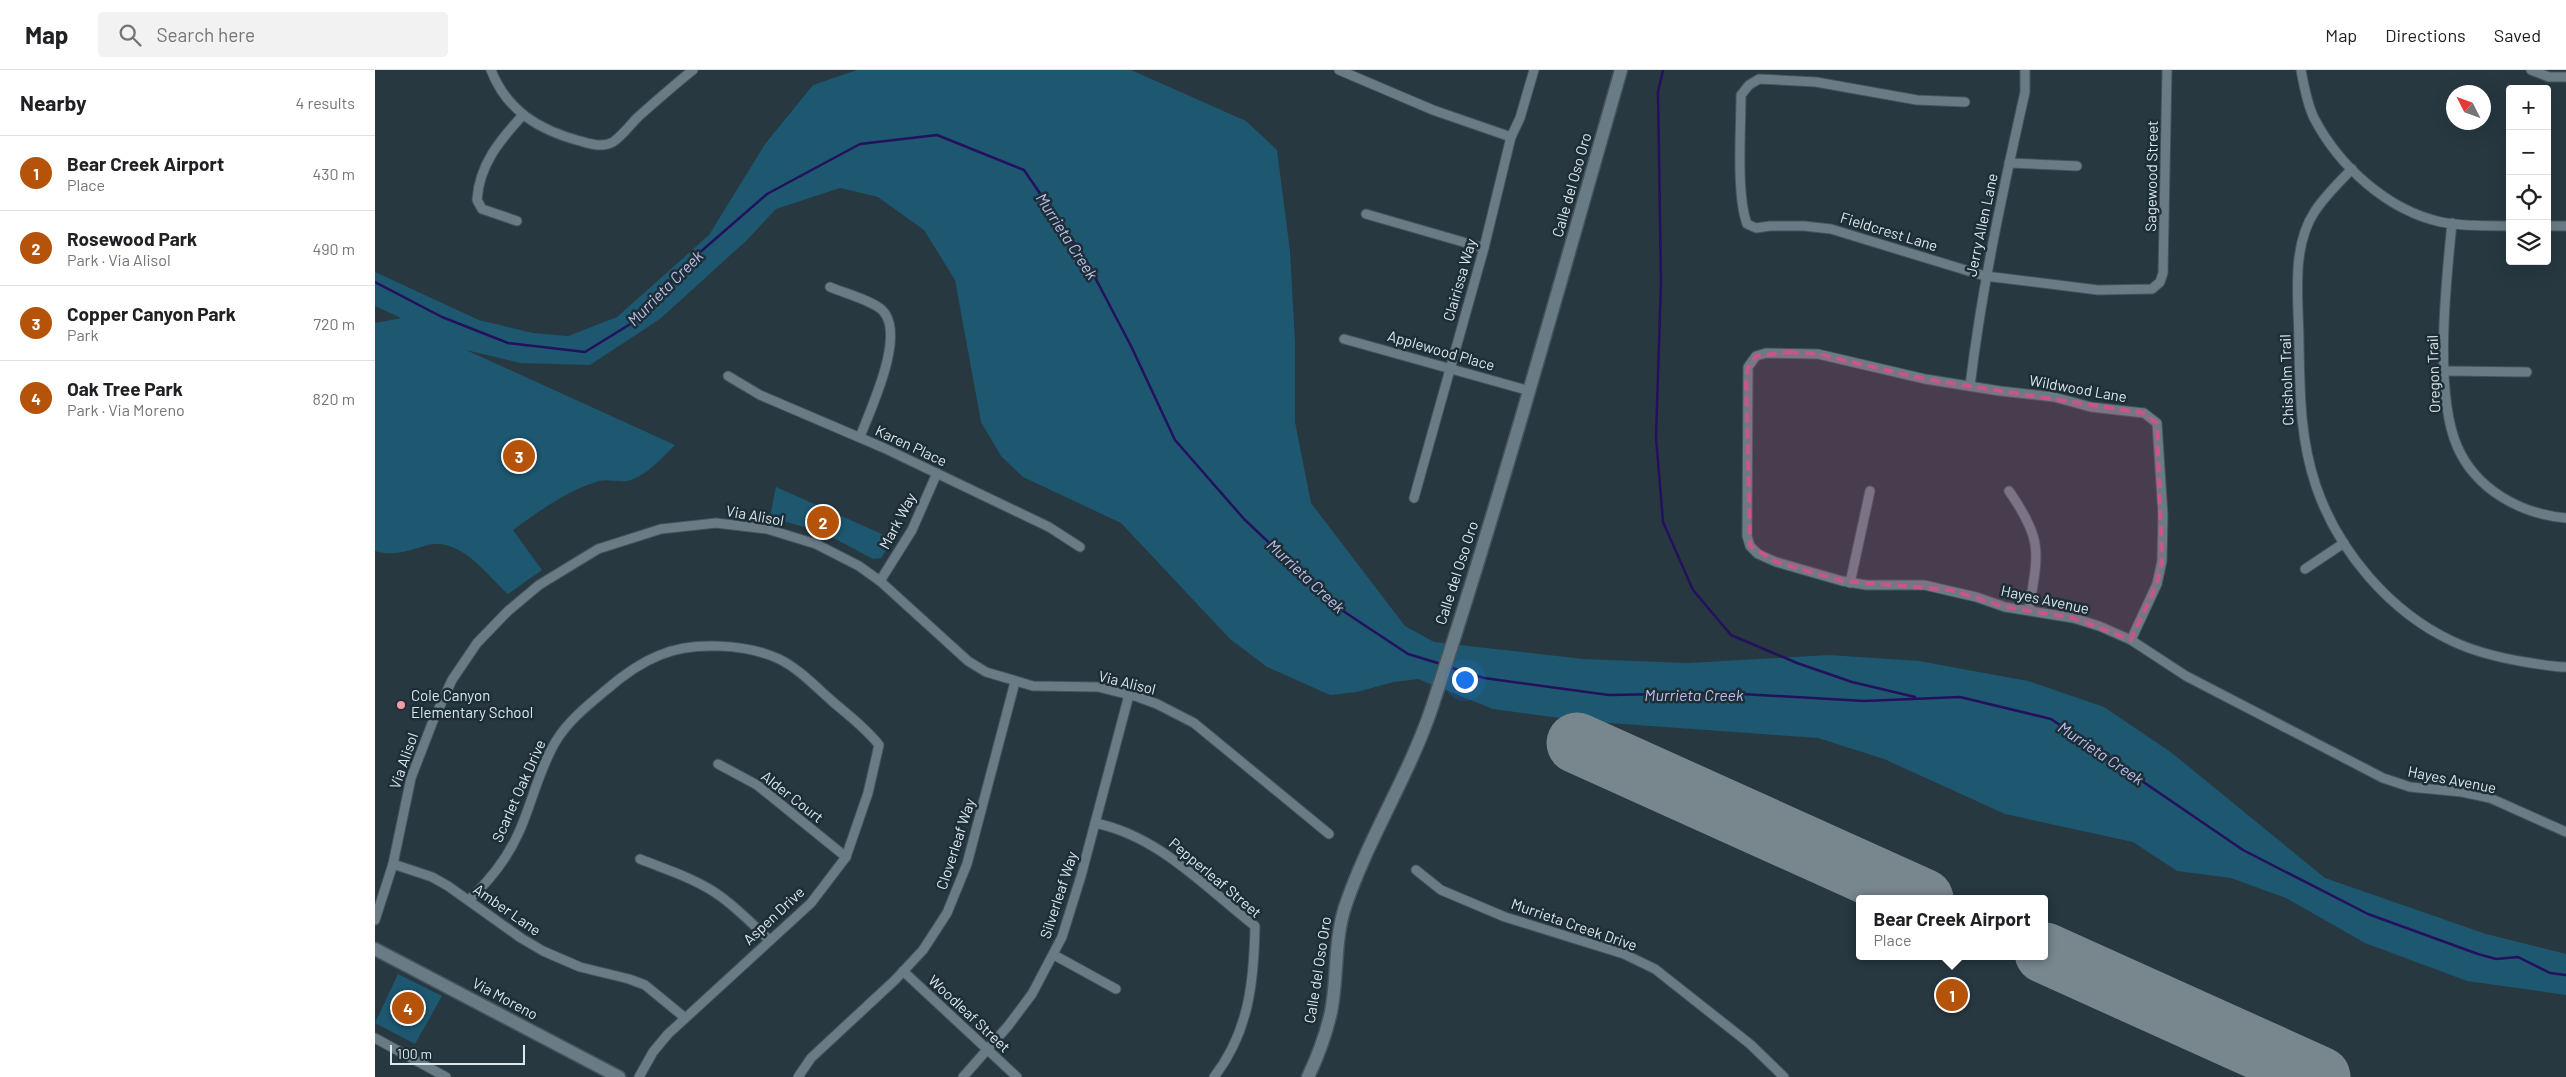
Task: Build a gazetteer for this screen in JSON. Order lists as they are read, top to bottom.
{
  "streets": {
    "main road": ["Calle del Oso Oro", "Via Moreno"],
    "street": [
      "Sagewood Street",
      "Jerry Allen Lane",
      "Fieldcrest Lane",
      "Clairissa Way",
      "Applewood Place",
      "Oregon Trail",
      "Chisholm Trail",
      "Wildwood Lane",
      "Karen Place",
      "Via Alisol",
      "Mark Way",
      "Hayes Avenue",
      "Scarlet Oak Drive",
      "Alder Court",
      "Cloverleaf Way",
      "Pepperleaf Street",
      "Silverleaf Way",
      "Amber Lane",
      "Aspen Drive",
      "Murrieta Creek Drive",
      "Woodleaf Street"
    ]
  },
  "crossings": [
    ["Sagewood Street", "Fieldcrest Lane"],
    ["Calle del Oso Oro", "Applewood Place"],
    ["Jerry Allen Lane", "Fieldcrest Lane"],
    ["Jerry Allen Lane", "Wildwood Lane"],
    ["Clairissa Way", "Applewood Place"],
    ["Wildwood Lane", "Hayes Avenue"],
    ["Karen Place", "Mark Way"],
    ["Via Alisol", "Mark Way"],
    ["Via Alisol", "Cloverleaf Way"],
    ["Via Alisol", "Silverleaf Way"],
    ["Via Alisol", "Amber Lane"],
    ["Scarlet Oak Drive", "Amber Lane"],
    ["Scarlet Oak Drive", "Aspen Drive"],
    ["Alder Court", "Aspen Drive"],
    ["Cloverleaf Way", "Woodleaf Street"],
    ["Pepperleaf Street", "Silverleaf Way"],
    ["Silverleaf Way", "Woodleaf Street"],
    ["Amber Lane", "Aspen Drive"]
  ],
  "water": ["Murrieta Creek"],
  "places": ["Cole Canyon Elementary School"],
  "scale_bar": "100 m",
  "north": "top left",
  "page": {
    "header": "Map",
    "search": "Search here",
    "nav": ["Map", "Directions", "Saved"],
    "heading": ["Nearby", "4 results"],
    "map_buttons": ["+", "−"],
    "list": [
      {
        "mark": "1",
        "name": "Bear Creek Airport",
        "note": "Place",
        "value": "430 m"
      },
      {
        "mark": "2",
        "name": "Rosewood Park",
        "note": "Park · Via Alisol",
        "value": "490 m"
      },
      {
        "mark": "3",
        "name": "Copper Canyon Park",
        "note": "Park",
        "value": "720 m"
      },
      {
        "mark": "4",
        "name": "Oak Tree Park",
        "note": "Park · Via Moreno",
        "value": "820 m"
      }
    ],
    "pins": [
      "3",
      "2",
      "1",
      "4"
    ],
    "popup": ["Bear Creek Airport", "Place"],
    "scale": "100 m"
  }
}
